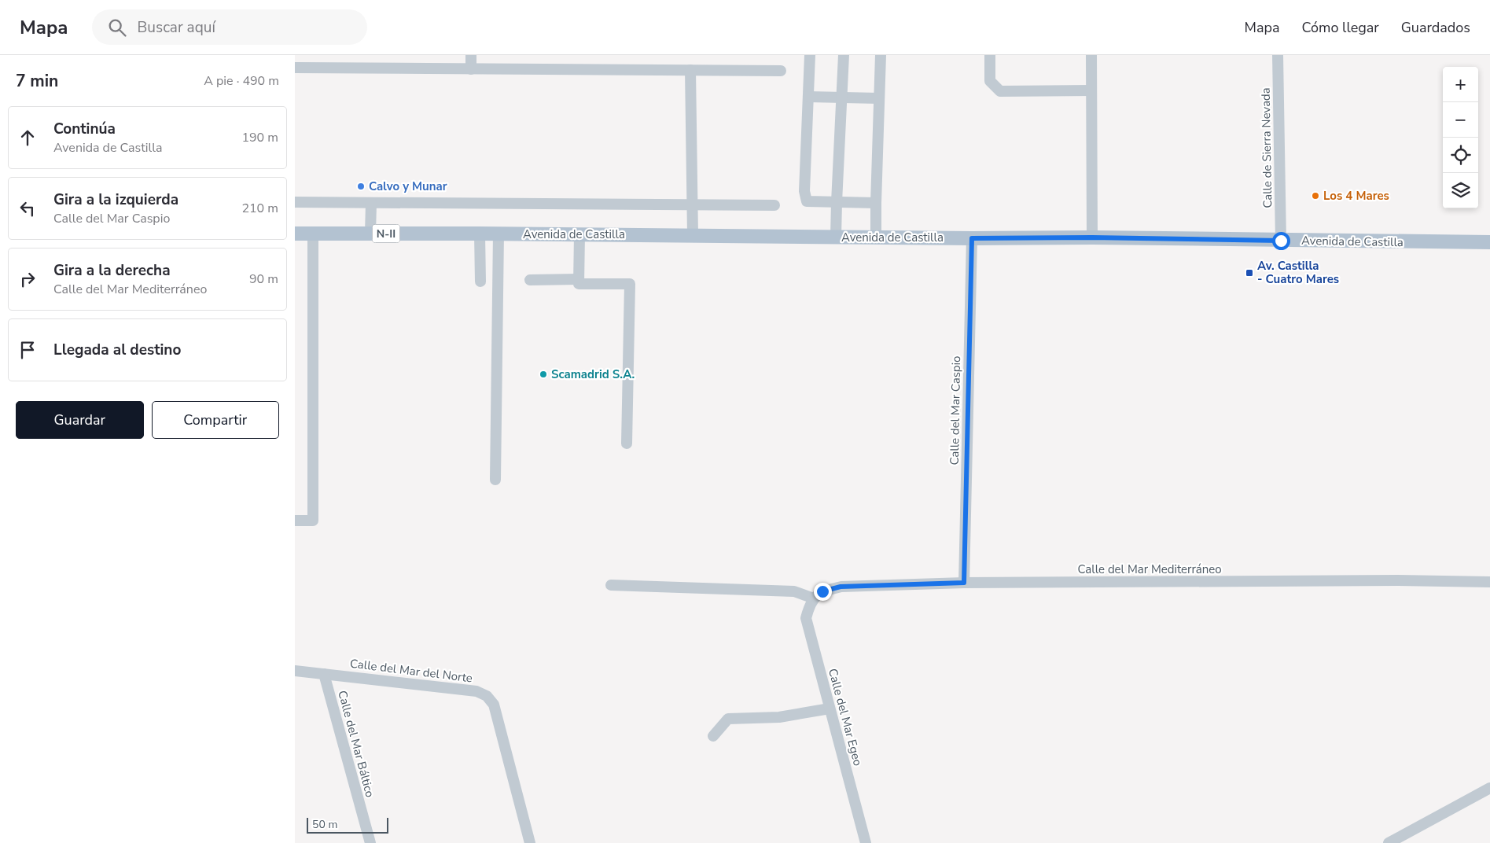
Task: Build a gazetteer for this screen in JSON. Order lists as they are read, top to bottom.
{
  "streets": {
    "main road": ["N-II", "Avenida de Castilla"],
    "street": [
      "Calle de Sierra Nevada",
      "Calle del Mar Caspio",
      "Calle del Mar Mediterráneo",
      "Calle del Mar del Norte",
      "Calle del Mar Egeo",
      "Calle del Mar Báltico"
    ]
  },
  "crossings": [
    ["Calle de Sierra Nevada", "Avenida de Castilla"],
    ["Avenida de Castilla", "Calle del Mar Caspio"],
    ["Calle del Mar Caspio", "Calle del Mar Mediterráneo"],
    ["Calle del Mar Mediterráneo", "Calle del Mar Egeo"],
    ["Calle del Mar del Norte", "Calle del Mar Báltico"]
  ],
  "places": {
    "other": ["Calvo y Munar", "Los 4 Mares", "Scamadrid S.A."],
    "transit": ["Av. Castilla - Cuatro Mares"]
  },
  "scale_bar": "50 m",
  "page": {
    "header": "Mapa",
    "search": "Buscar aquí",
    "nav": ["Mapa", "Cómo llegar", "Guardados"],
    "heading": ["7 min", "A pie · 490 m"],
    "map_buttons": ["+", "−"],
    "list": [
      ["Continúa", "Avenida de Castilla", "190 m"],
      ["Gira a la izquierda", "Calle del Mar Caspio", "210 m"],
      ["Gira a la derecha", "Calle del Mar Mediterráneo", "90 m"],
      "Llegada al destino"
    ],
    "buttons": ["Guardar", "Compartir"],
    "scale": "50 m"
  }
}
